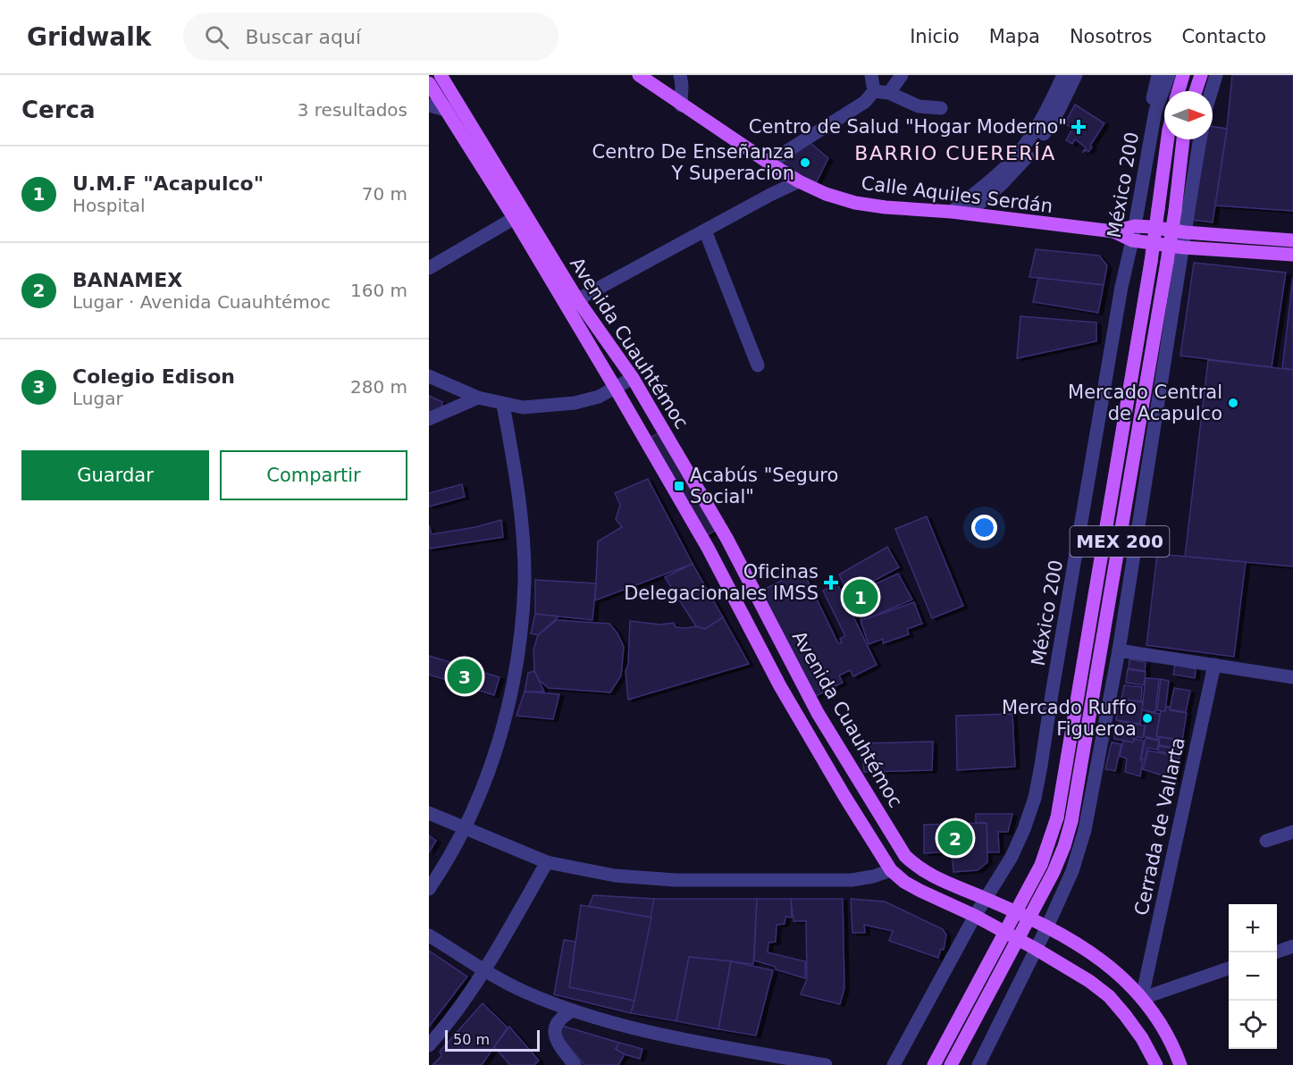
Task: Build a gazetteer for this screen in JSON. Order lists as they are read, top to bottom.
{
  "streets": {
    "main road": ["Calle Aquiles Serdán", "Avenida Cuauhtémoc", "MEX 200"],
    "street": ["México 200", "Cerrada de Vallarta"]
  },
  "crossings": [
    ["México 200", "Calle Aquiles Serdán"],
    ["México 200", "Avenida Cuauhtémoc"],
    ["Avenida Cuauhtémoc", "Cerrada de Vallarta"]
  ],
  "districts": ["BARRIO CUERERÍA"],
  "places": {
    "health": ["Centro de Salud \"Hogar Moderno\"", "Oficinas Delegacionales IMSS"],
    "other": ["Centro De Enseñanza Y Superacion", "Mercado Central de Acapulco", "Mercado Ruffo Figueroa"],
    "transit": ["Acabús \"Seguro Social\""]
  },
  "scale_bar": "50 m",
  "north": "right",
  "page": {
    "header": "Gridwalk",
    "search": "Buscar aquí",
    "nav": [
      "Inicio",
      "Mapa",
      "Nosotros",
      "Contacto"
    ],
    "heading": ["Cerca", "3 resultados"],
    "list": [
      {
        "mark": "1",
        "name": "U.M.F \"Acapulco\"",
        "note": "Hospital",
        "value": "70 m"
      },
      {
        "mark": "2",
        "name": "BANAMEX",
        "note": "Lugar · Avenida Cuauhtémoc",
        "value": "160 m"
      },
      {
        "mark": "3",
        "name": "Colegio Edison",
        "note": "Lugar",
        "value": "280 m"
      }
    ],
    "buttons": ["Guardar", "Compartir"],
    "pins": ["1", "3", "2"],
    "map_buttons": ["+", "−"],
    "scale": "50 m"
  }
}
